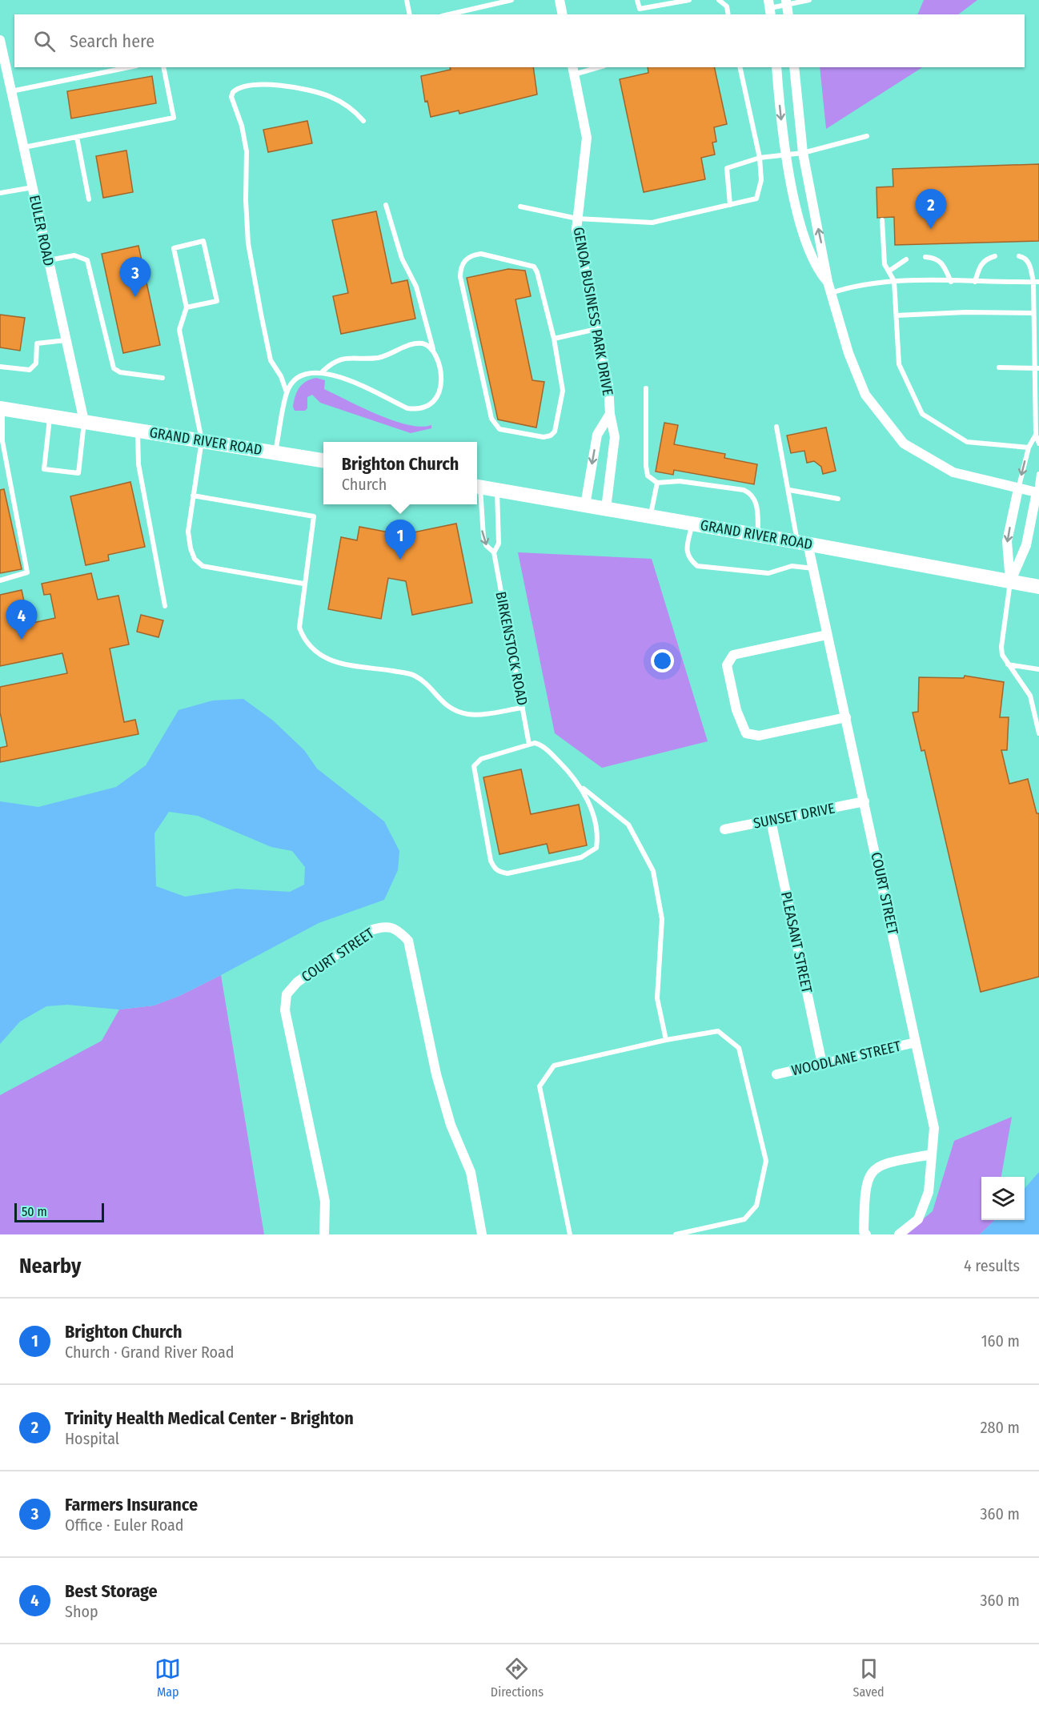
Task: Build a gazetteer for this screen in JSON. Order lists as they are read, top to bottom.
{
  "streets": {
    "main road": ["GRAND RIVER ROAD"],
    "street": [
      "EULER ROAD",
      "GENOA BUSINESS PARK DRIVE",
      "SUNSET DRIVE",
      "COURT STREET",
      "PLEASANT STREET",
      "WOODLANE STREET"
    ],
    "lane": ["BIRKENSTOCK ROAD"]
  },
  "crossings": [
    ["EULER ROAD", "GRAND RIVER ROAD"],
    ["GENOA BUSINESS PARK DRIVE", "GRAND RIVER ROAD"],
    ["GRAND RIVER ROAD", "BIRKENSTOCK ROAD"],
    ["GRAND RIVER ROAD", "COURT STREET"],
    ["SUNSET DRIVE", "COURT STREET"],
    ["SUNSET DRIVE", "PLEASANT STREET"],
    ["COURT STREET", "WOODLANE STREET"],
    ["PLEASANT STREET", "WOODLANE STREET"]
  ],
  "scale_bar": "50 m",
  "page": {
    "search": "Search here",
    "pins": [
      "2",
      "3",
      "1",
      "4"
    ],
    "popup": ["Brighton Church", "Church"],
    "scale": "50 m",
    "heading": ["Nearby", "4 results"],
    "list": [
      {
        "mark": "1",
        "name": "Brighton Church",
        "note": "Church · Grand River Road",
        "value": "160 m"
      },
      {
        "mark": "2",
        "name": "Trinity Health Medical Center - Brighton",
        "note": "Hospital",
        "value": "280 m"
      },
      {
        "mark": "3",
        "name": "Farmers Insurance",
        "note": "Office · Euler Road",
        "value": "360 m"
      },
      {
        "mark": "4",
        "name": "Best Storage",
        "note": "Shop",
        "value": "360 m"
      }
    ],
    "nav": ["Map", "Directions", "Saved"]
  }
}
